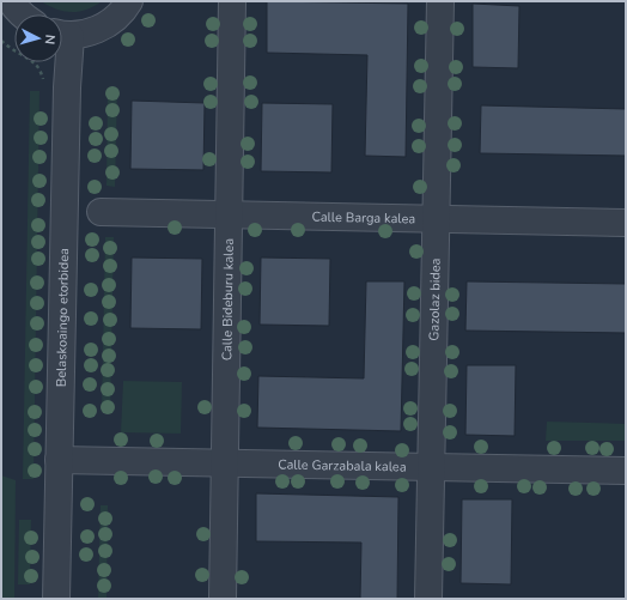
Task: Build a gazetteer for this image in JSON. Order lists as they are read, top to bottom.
{
  "streets": {
    "street": [
      "Calle Barga kalea",
      "Calle Bideburu kalea",
      "Gazolaz bidea",
      "Belaskoaingo etorbidea",
      "Calle Garzabala kalea"
    ]
  },
  "crossings": [
    ["Calle Barga kalea", "Calle Bideburu kalea"],
    ["Calle Barga kalea", "Gazolaz bidea"],
    ["Calle Bideburu kalea", "Calle Garzabala kalea"],
    ["Gazolaz bidea", "Calle Garzabala kalea"],
    ["Belaskoaingo etorbidea", "Calle Garzabala kalea"]
  ],
  "north": "right"
}
